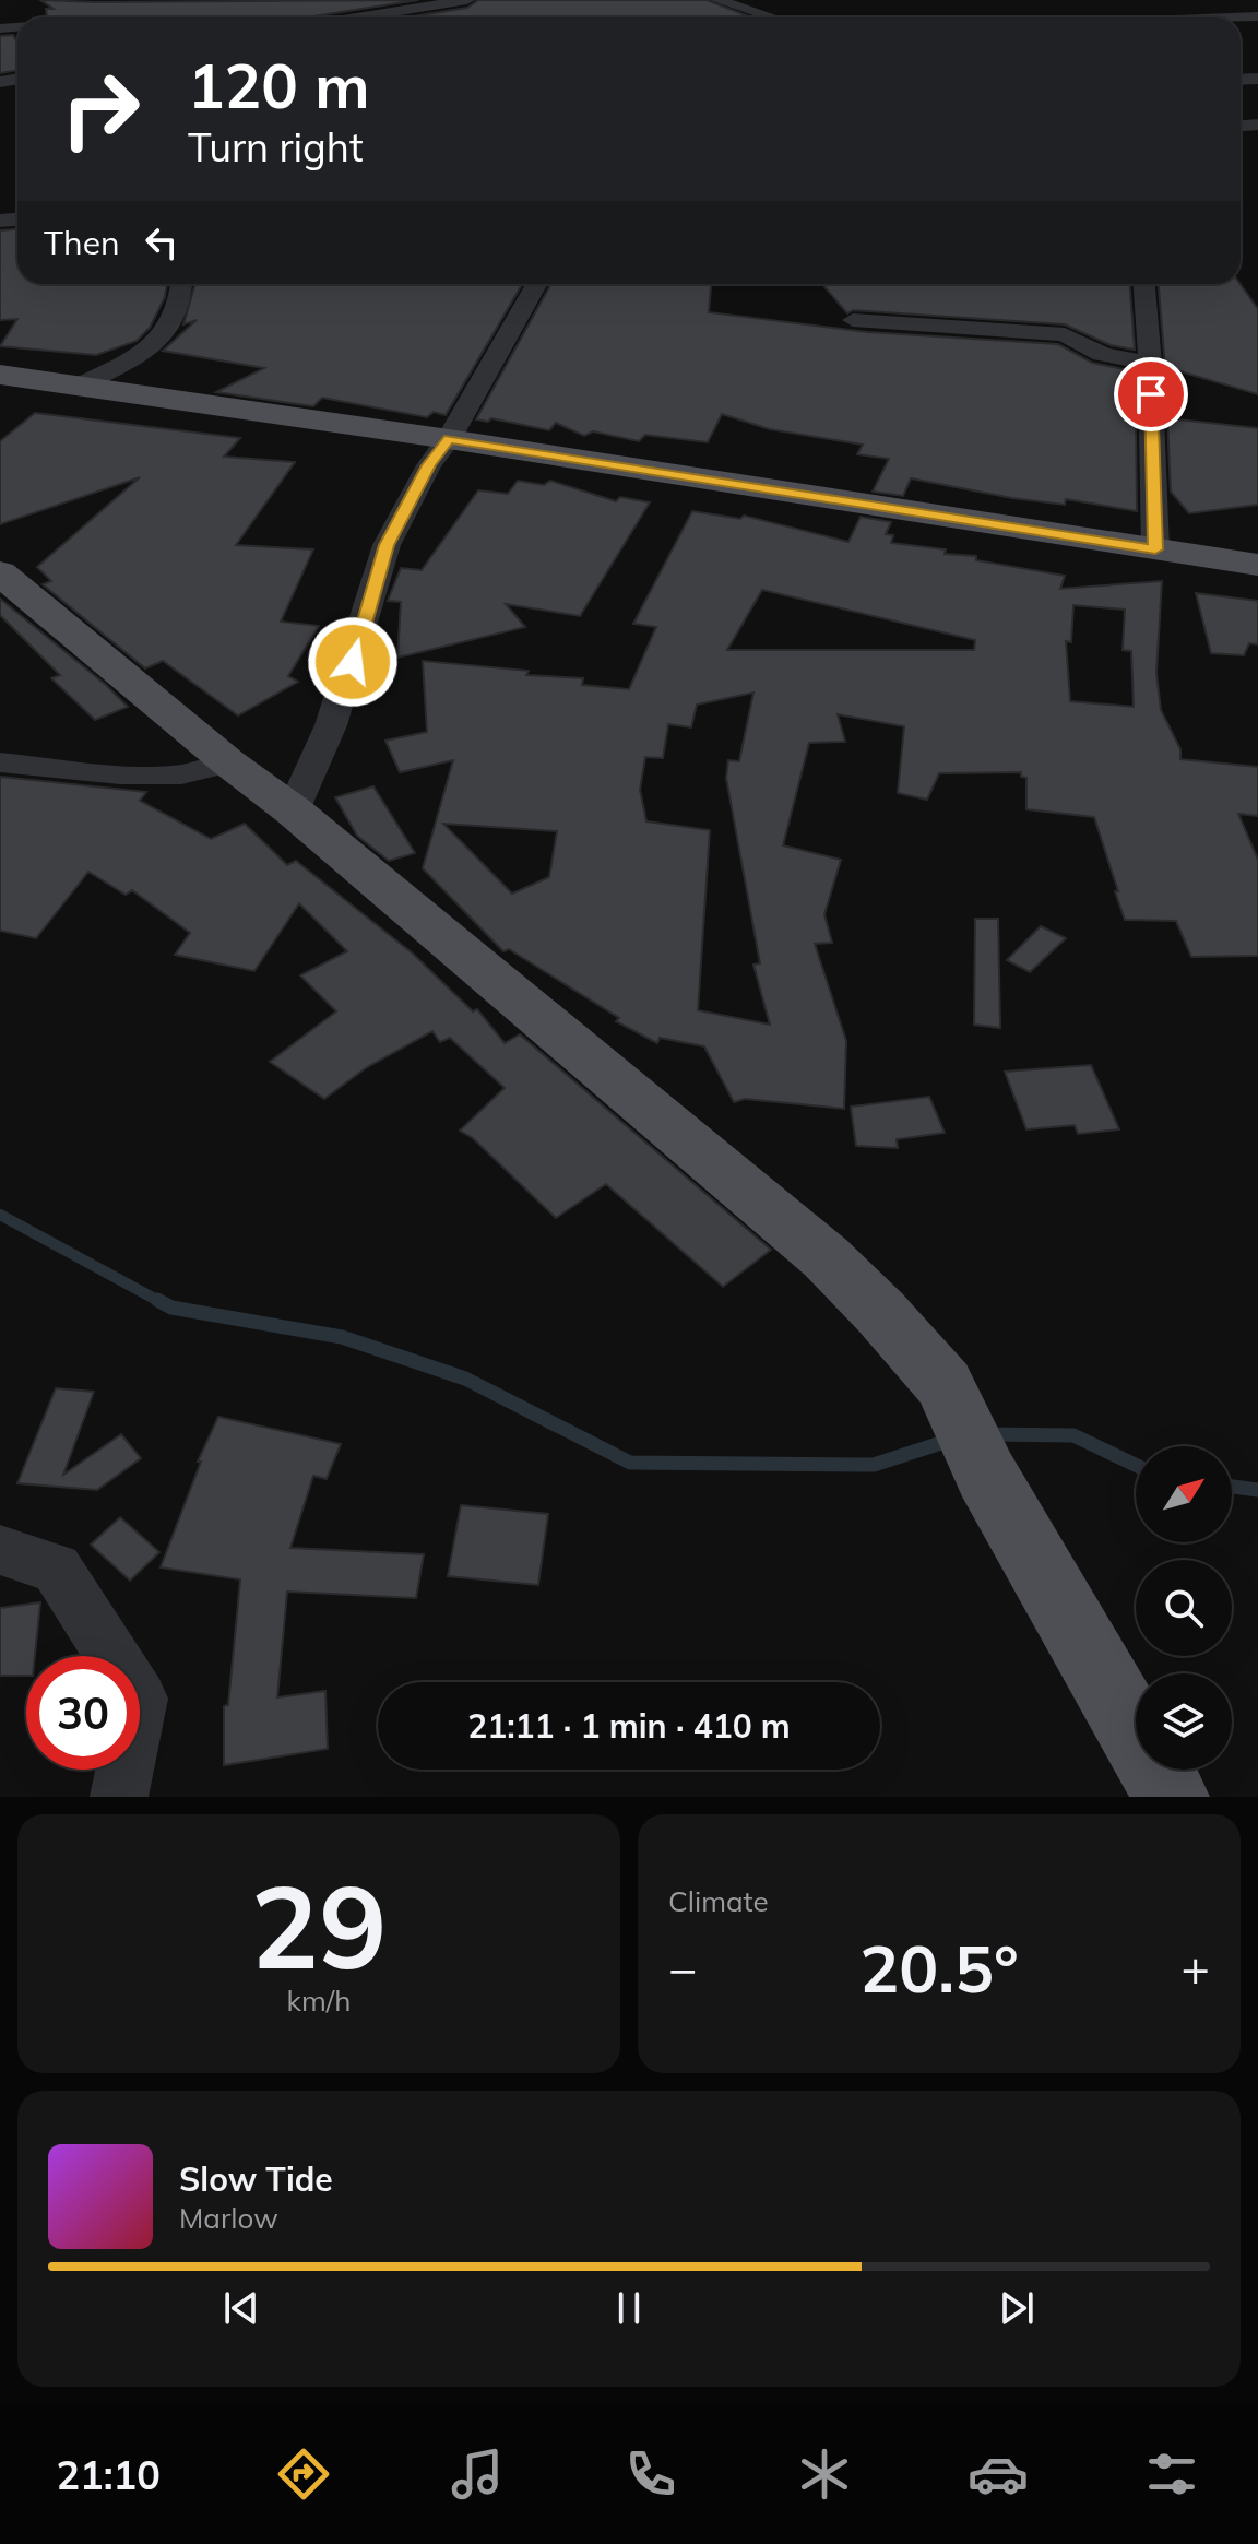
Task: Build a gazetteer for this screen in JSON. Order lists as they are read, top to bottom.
{
  "north": "top right",
  "page": {
    "turn": ["120 m", "Turn right"],
    "then": "Then",
    "limit": "30",
    "trip": "21:11 · 1 min · 410 m",
    "tile": [
      ["29", "km/h"],
      "Climate"
    ],
    "heat": ["−", "20.5°", "+"],
    "song": ["Slow Tide", "Marlow"],
    "tabs": "21:10"
  }
}
